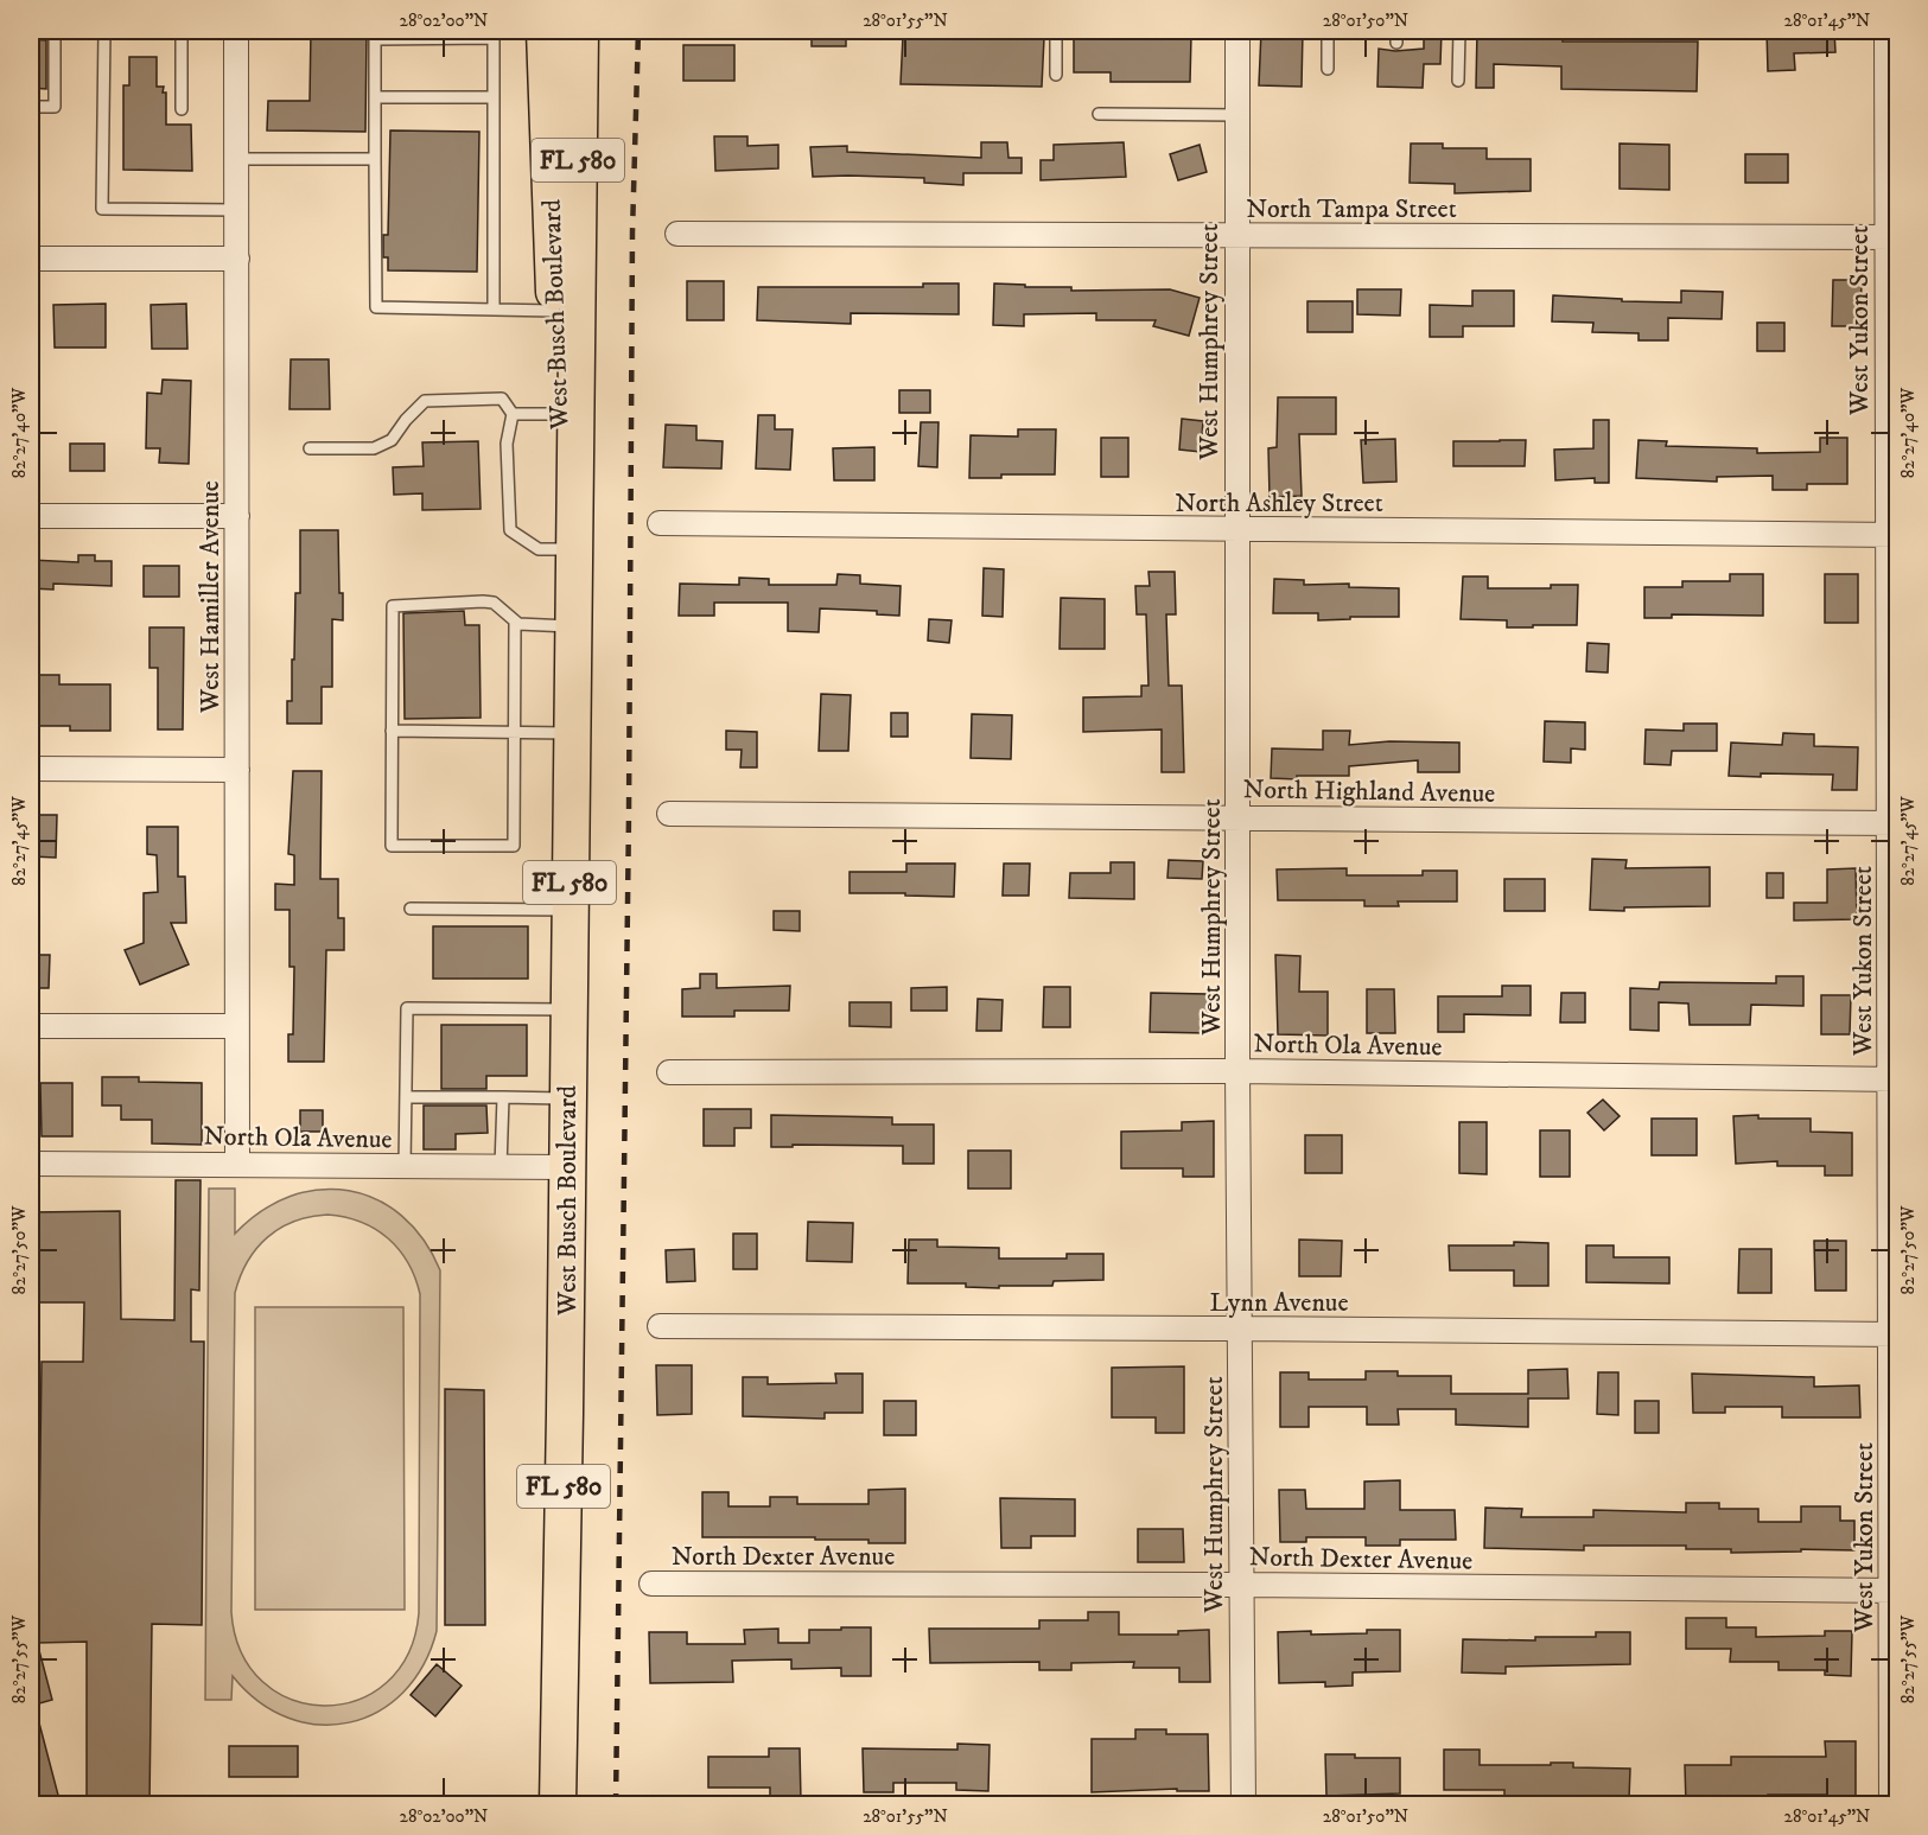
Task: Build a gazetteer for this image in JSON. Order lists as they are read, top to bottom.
{
  "streets": {
    "main road": ["FL 580", "West Busch Boulevard"],
    "street": [
      "North Tampa Street",
      "West Yukon Street",
      "West Humphrey Street",
      "North Ashley Street",
      "West Hamiller Avenue",
      "North Highland Avenue",
      "North Ola Avenue",
      "Lynn Avenue",
      "North Dexter Avenue"
    ]
  },
  "crossings": [
    ["North Tampa Street", "West Yukon Street"],
    ["North Tampa Street", "West Humphrey Street"],
    ["West Busch Boulevard", "North Ola Avenue"],
    ["West Yukon Street", "North Ashley Street"],
    ["West Yukon Street", "North Highland Avenue"],
    ["West Yukon Street", "North Ola Avenue"],
    ["West Yukon Street", "Lynn Avenue"],
    ["West Yukon Street", "North Dexter Avenue"],
    ["West Humphrey Street", "North Ashley Street"],
    ["West Humphrey Street", "North Highland Avenue"],
    ["West Humphrey Street", "North Ola Avenue"],
    ["West Humphrey Street", "Lynn Avenue"],
    ["West Humphrey Street", "North Dexter Avenue"],
    ["West Hamiller Avenue", "North Ola Avenue"]
  ],
  "coordinates": [
    "28°02'00\"N",
    "28°01'55\"N",
    "28°01'50\"N",
    "28°01'45\"N",
    "82°27'40\"W",
    "82°27'45\"W",
    "82°27'50\"W",
    "82°27'55\"W"
  ]
}
